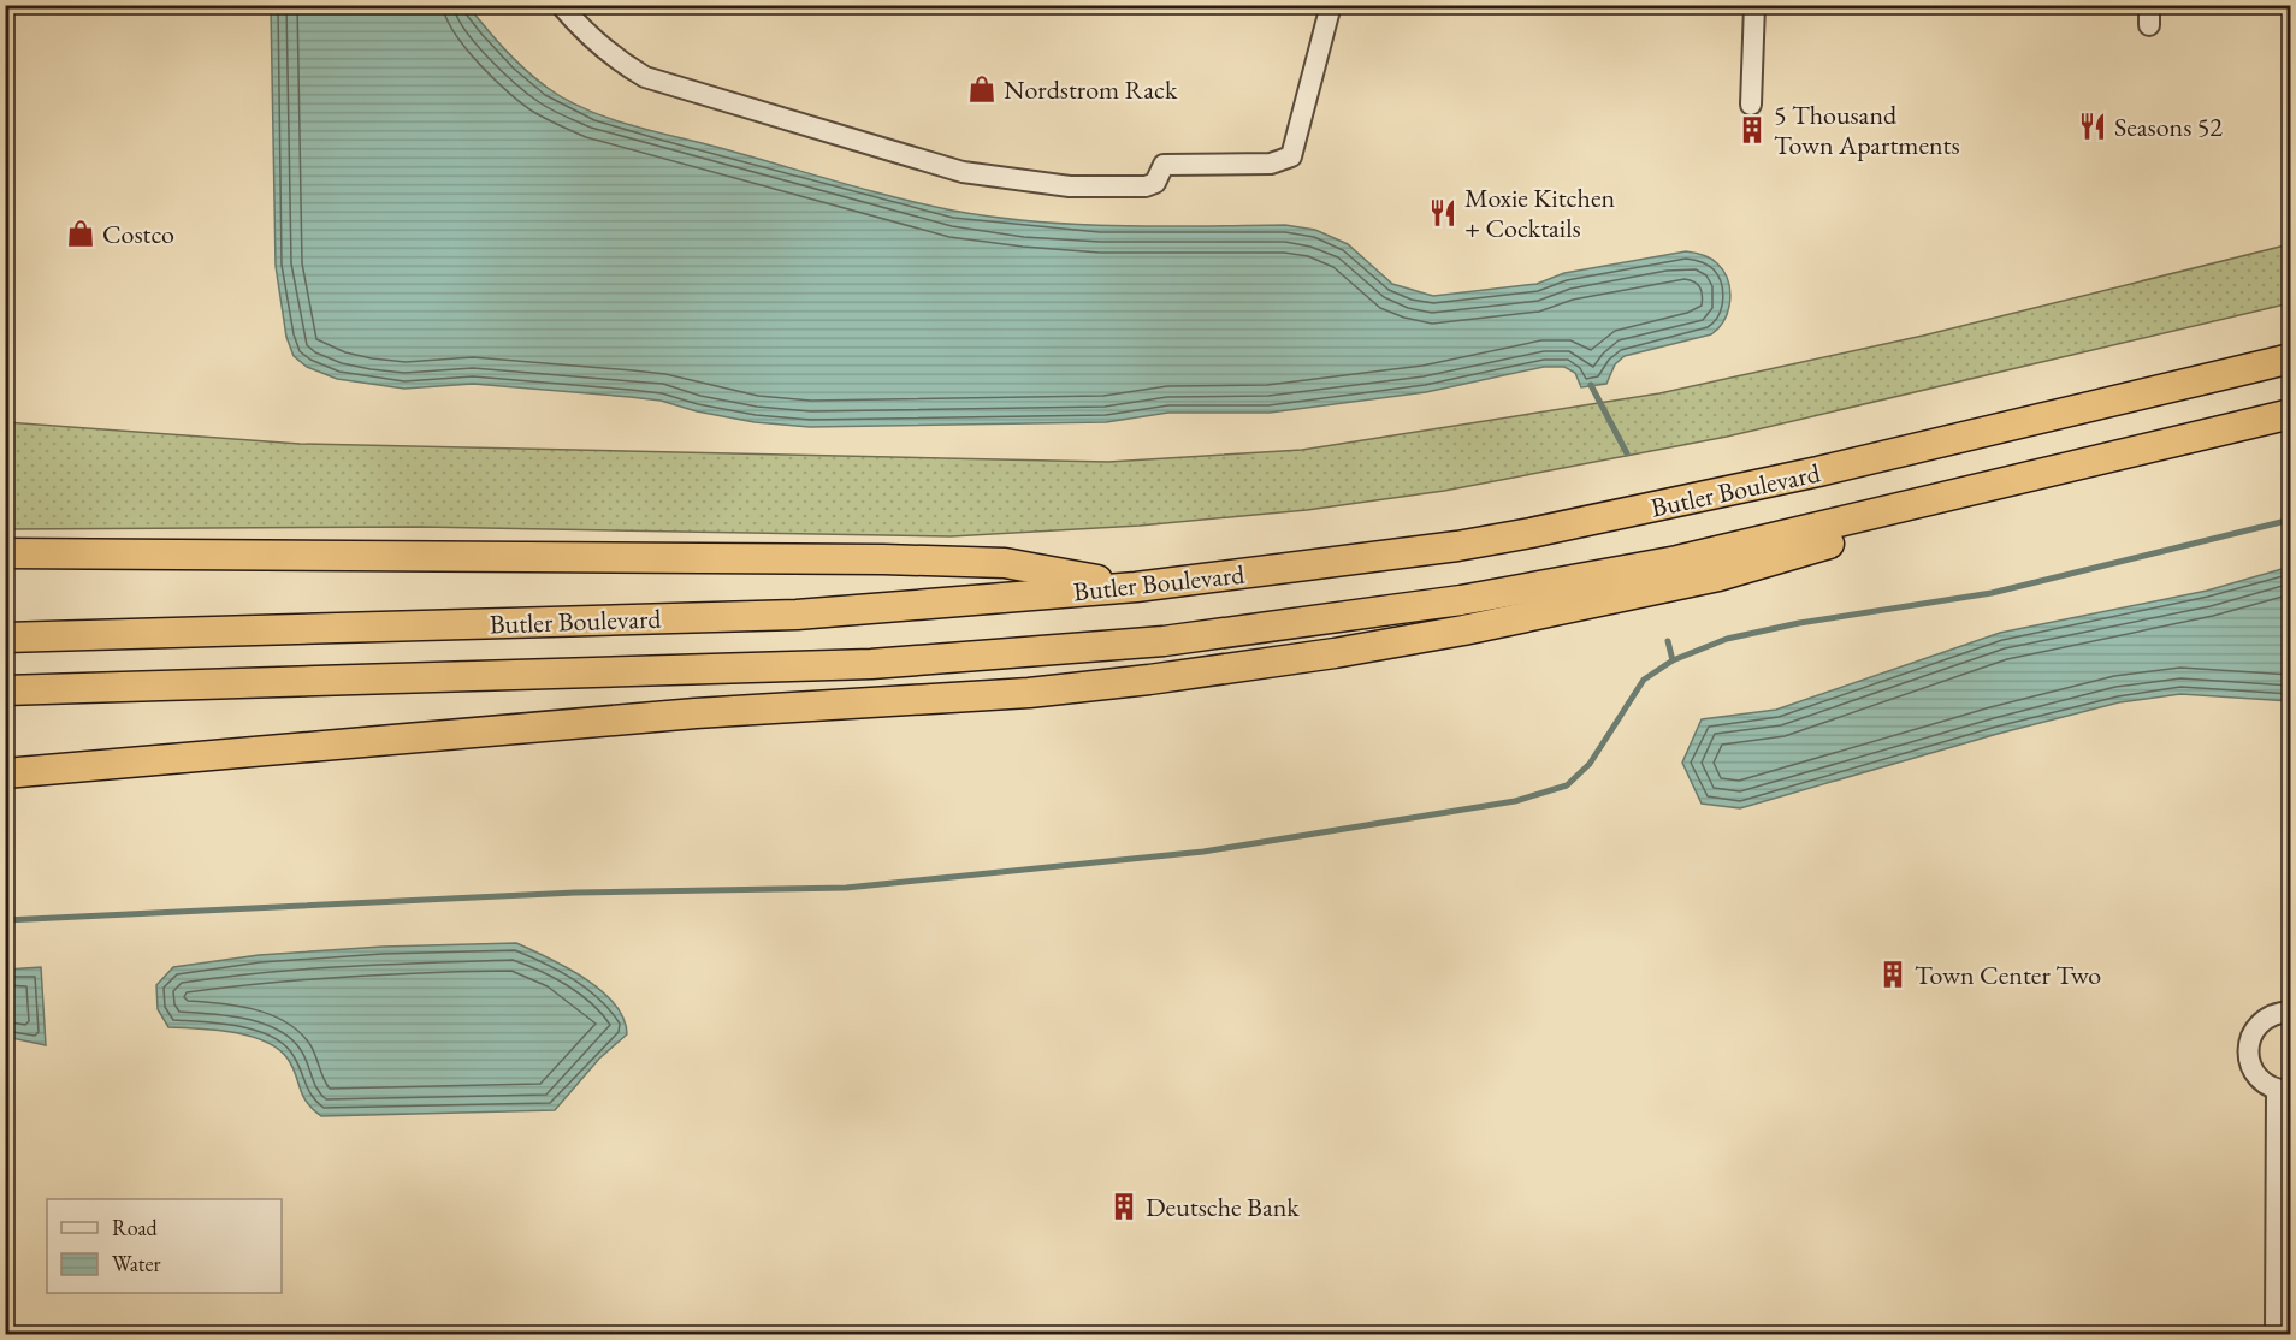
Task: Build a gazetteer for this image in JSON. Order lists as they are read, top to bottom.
{
  "streets": {
    "highway": ["Butler Boulevard"]
  },
  "places": {
    "shop": ["Nordstrom Rack", "Costco"],
    "restaurant": ["Seasons 52", "Moxie Kitchen + Cocktails"],
    "building": ["5 Thousand Town Apartments", "Town Center Two", "Deutsche Bank"]
  },
  "legend": ["Road", "Water"]
}
